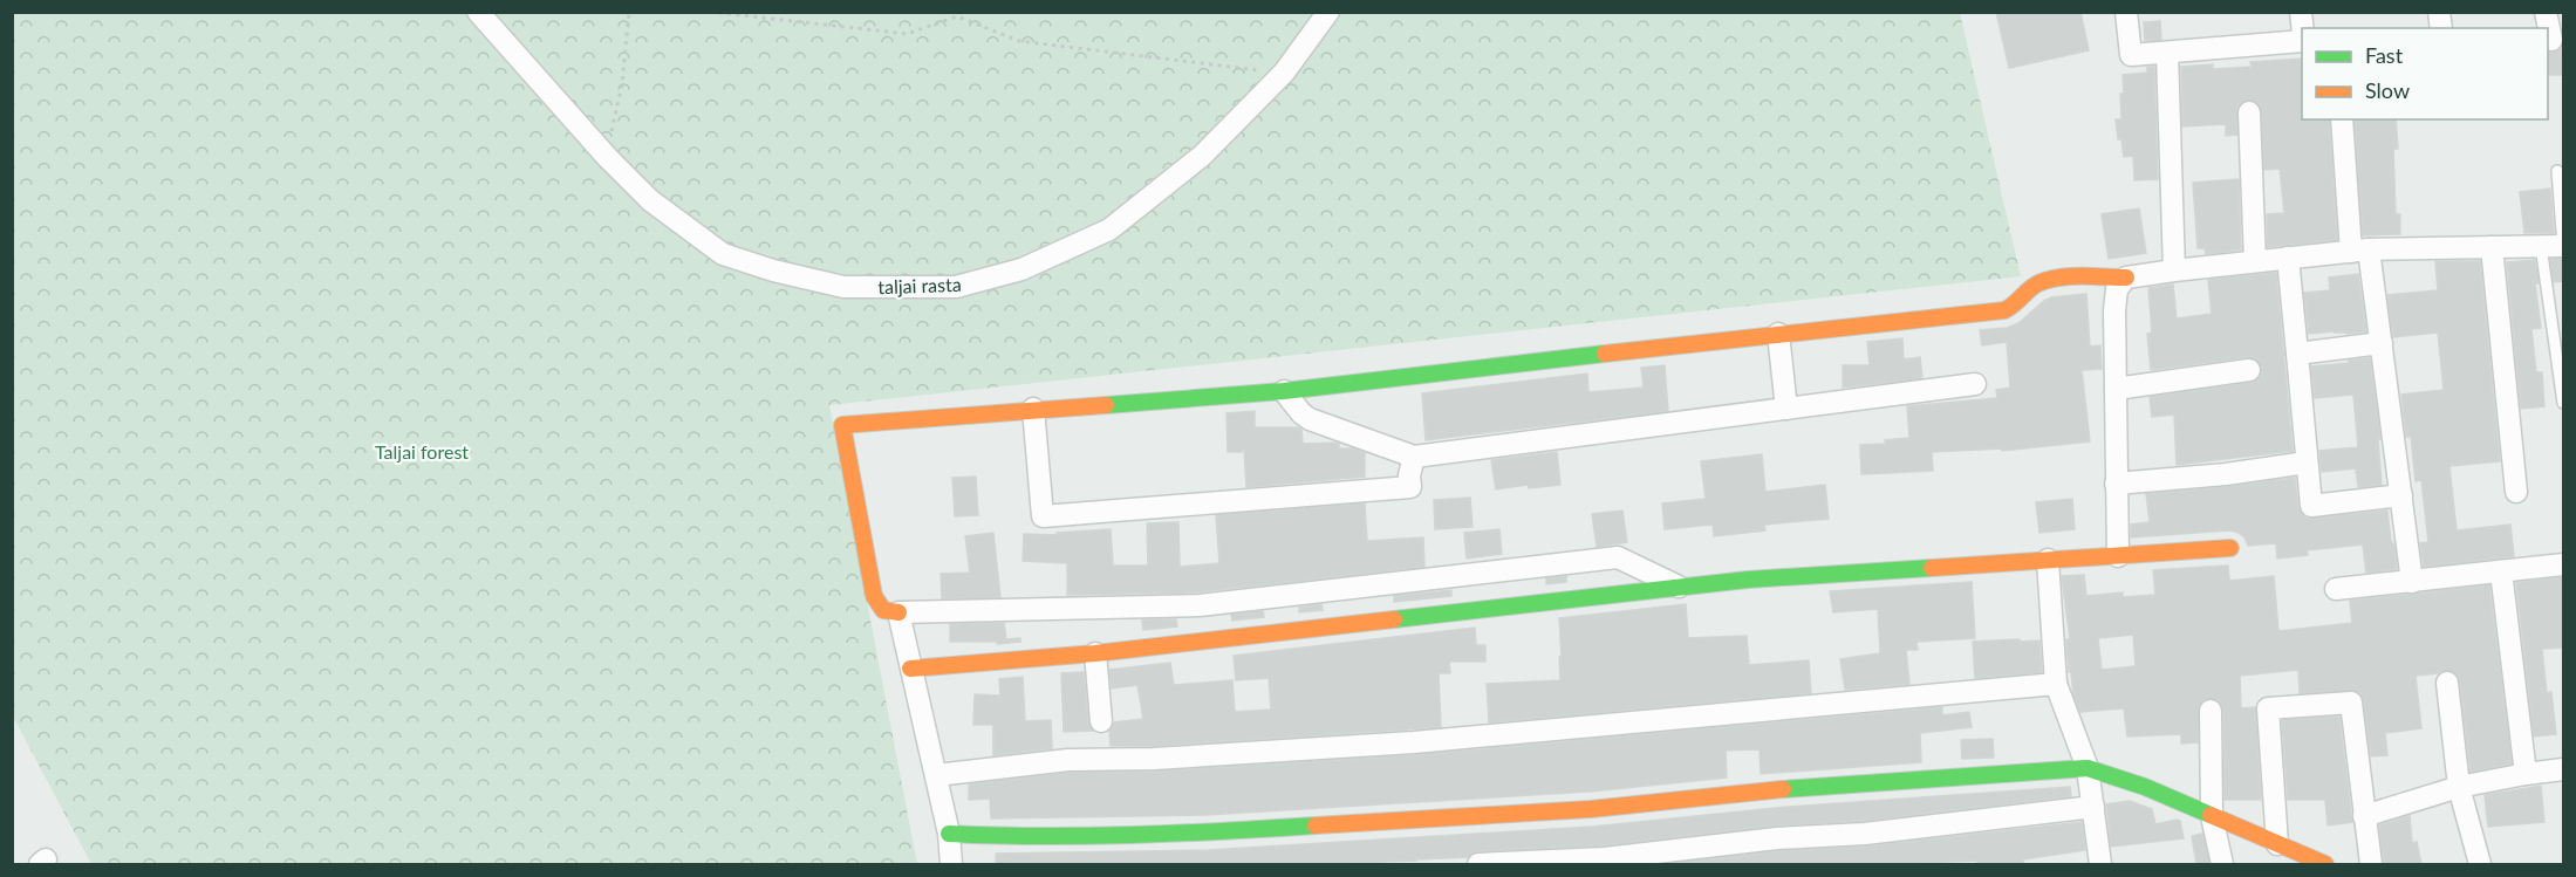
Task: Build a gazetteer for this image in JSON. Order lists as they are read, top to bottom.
{
  "streets": {
    "street": ["taljai rasta"]
  },
  "parks": ["Taljai forest"],
  "legend": ["Fast", "Slow"]
}
